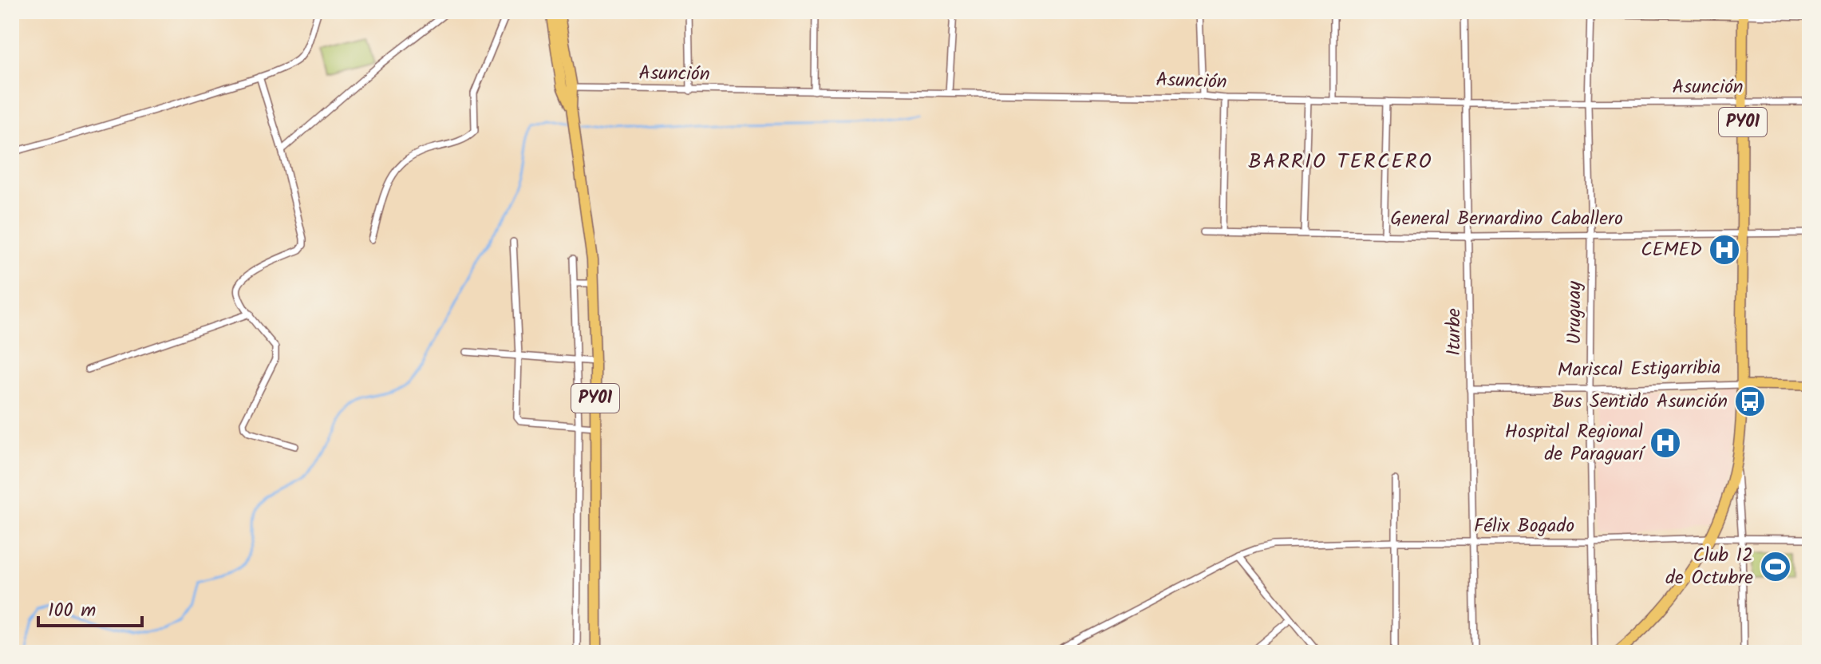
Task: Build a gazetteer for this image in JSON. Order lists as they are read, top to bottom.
{
  "streets": {
    "highway": ["PY01"],
    "main road": ["Mariscal Estigarribia"],
    "street": [
      "Asunción",
      "General Bernardino Caballero",
      "Uruguay",
      "Iturbe",
      "Félix Bogado"
    ]
  },
  "crossings": [
    ["Asunción", "PY01"],
    ["Asunción", "Uruguay"],
    ["Asunción", "Iturbe"],
    ["PY01", "General Bernardino Caballero"],
    ["PY01", "Mariscal Estigarribia"],
    ["PY01", "Félix Bogado"],
    ["General Bernardino Caballero", "Uruguay"],
    ["General Bernardino Caballero", "Iturbe"],
    ["Uruguay", "Mariscal Estigarribia"],
    ["Uruguay", "Félix Bogado"],
    ["Iturbe", "Mariscal Estigarribia"],
    ["Iturbe", "Félix Bogado"]
  ],
  "districts": ["BARRIO TERCERO"],
  "places": {
    "hospital": ["CEMED", "Hospital Regional de Paraguarí"],
    "bus stop": ["Bus Sentido Asunción"],
    "sports": ["Club 12 de Octubre"]
  },
  "scale_bar": "100 m"
}
